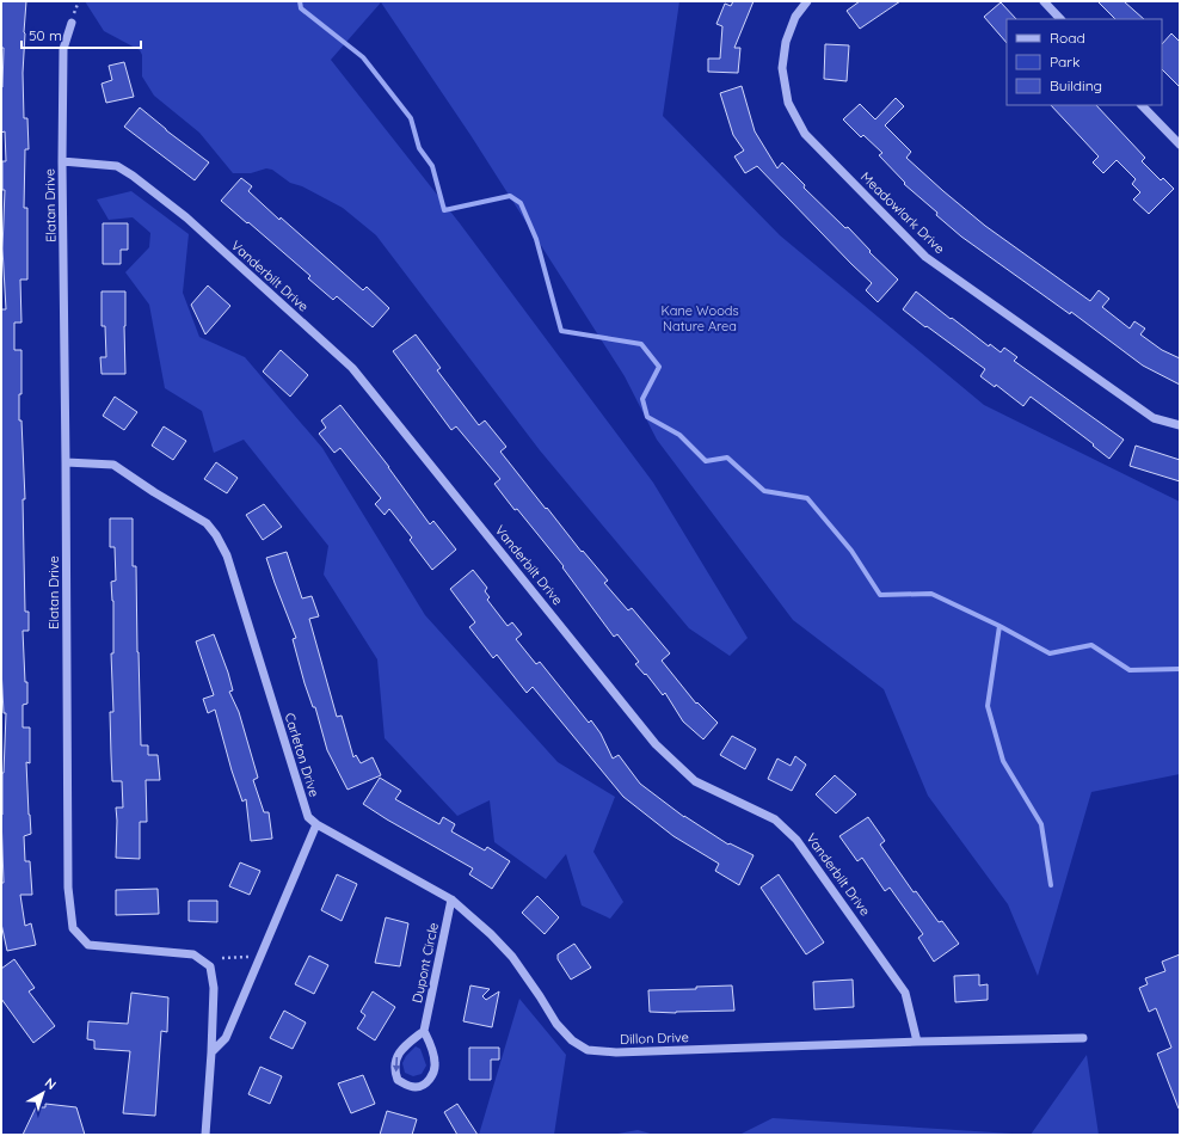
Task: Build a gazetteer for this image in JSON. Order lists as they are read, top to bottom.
{
  "streets": {
    "street": [
      "Elatan Drive",
      "Meadowlark Drive",
      "Vanderbilt Drive",
      "Carleton Drive",
      "Dupont Circle",
      "Dillon Drive"
    ]
  },
  "crossings": [
    ["Elatan Drive", "Vanderbilt Drive"],
    ["Elatan Drive", "Carleton Drive"],
    ["Vanderbilt Drive", "Dillon Drive"],
    ["Carleton Drive", "Dillon Drive"],
    ["Dupont Circle", "Dillon Drive"]
  ],
  "parks": ["Kane Woods Nature Area"],
  "legend": ["Road", "Park", "Building"],
  "scale_bar": "50 m",
  "north": "top right"
}
